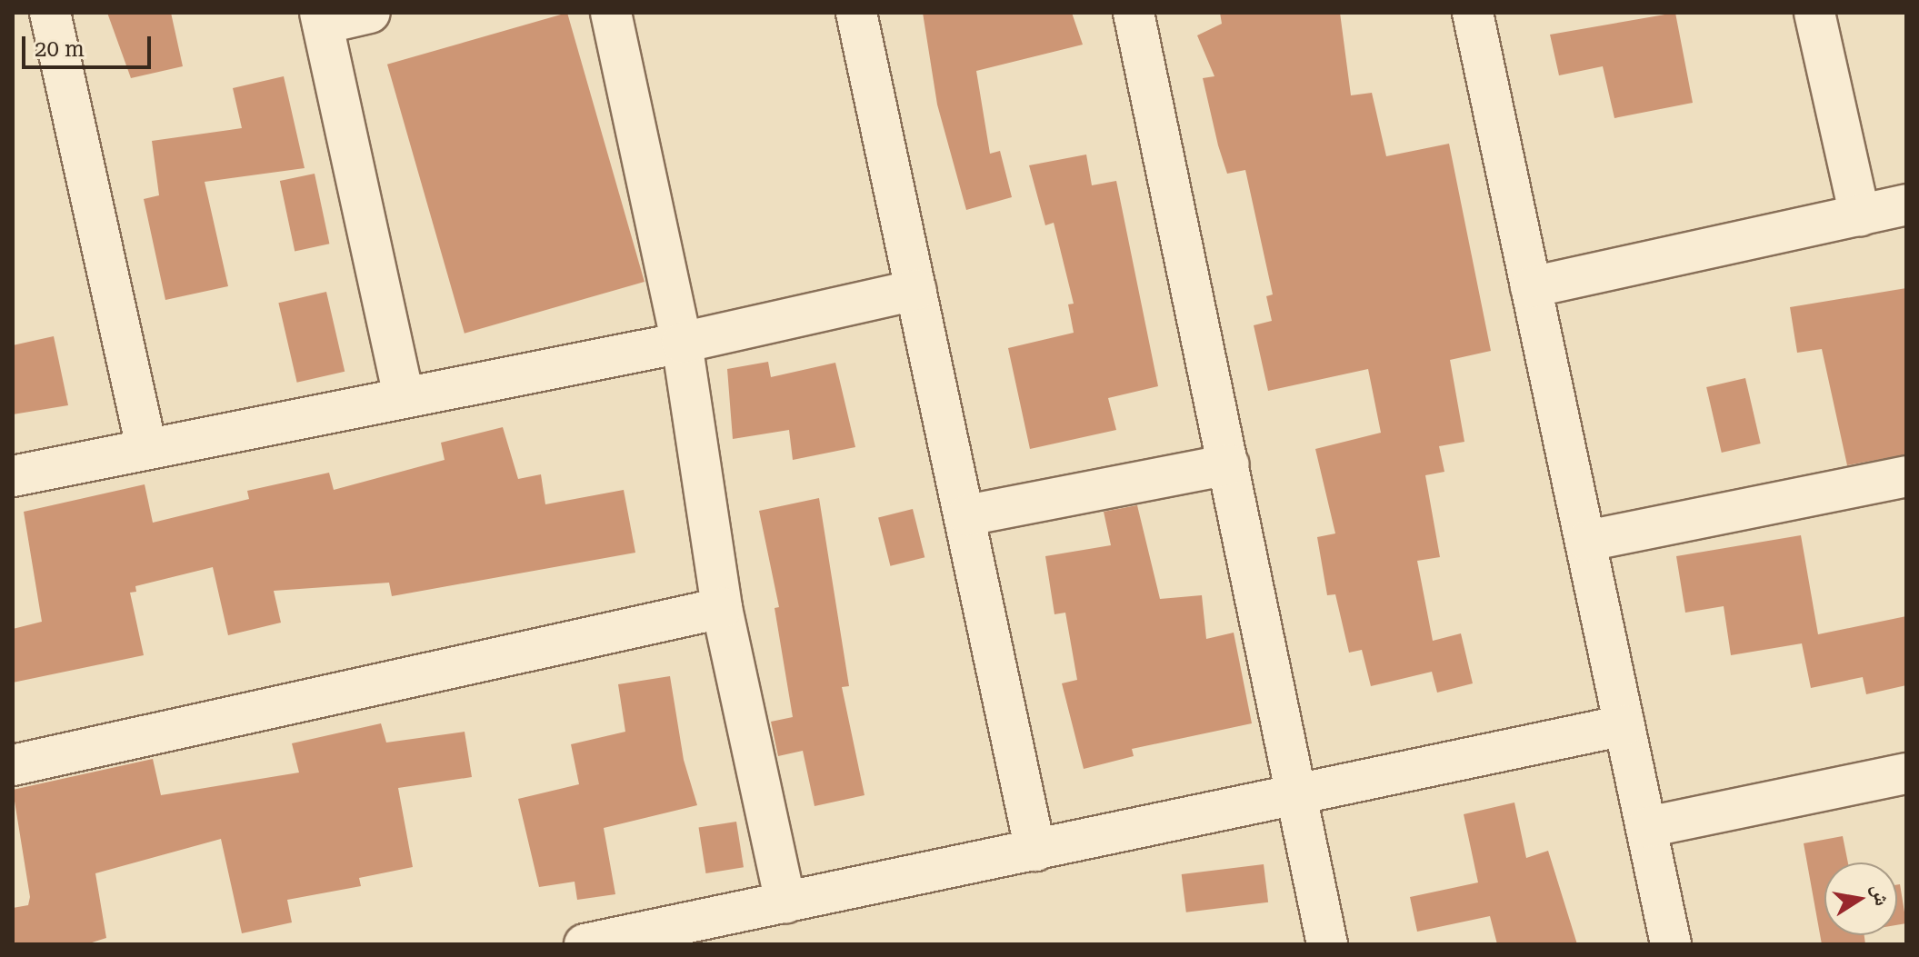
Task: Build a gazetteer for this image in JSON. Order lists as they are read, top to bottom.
{
  "scale_bar": "20 m",
  "north": "right"
}
